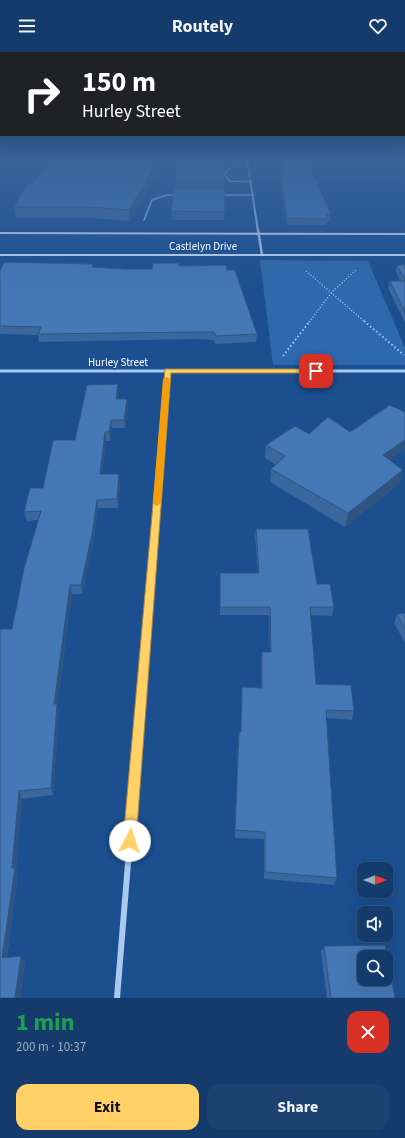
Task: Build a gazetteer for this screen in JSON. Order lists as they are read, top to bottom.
{
  "streets": {
    "street": ["Castlelyn Drive", "Hurley Street"]
  },
  "north": "right",
  "page": {
    "header": "Routely",
    "turn": ["150 m", "Hurley Street"],
    "heading": ["1 min", "200 m · 10:37"],
    "buttons": ["Exit", "Share"]
  }
}
